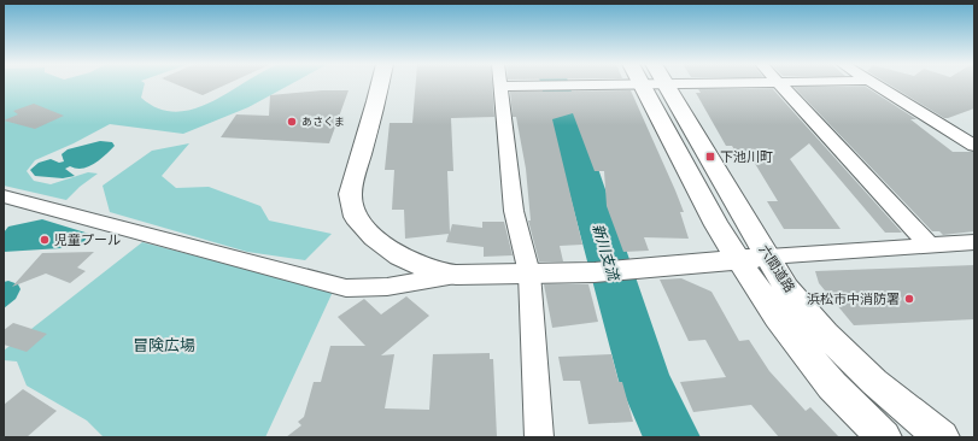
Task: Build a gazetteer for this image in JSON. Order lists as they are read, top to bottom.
{
  "streets": {
    "street": ["六間道路"]
  },
  "water": ["新川支流"],
  "parks": ["冒険広場"],
  "places": {
    "other": ["あさくま", "児童プール", "浜松市中消防署"],
    "transit": ["下池川町"]
  }
}
